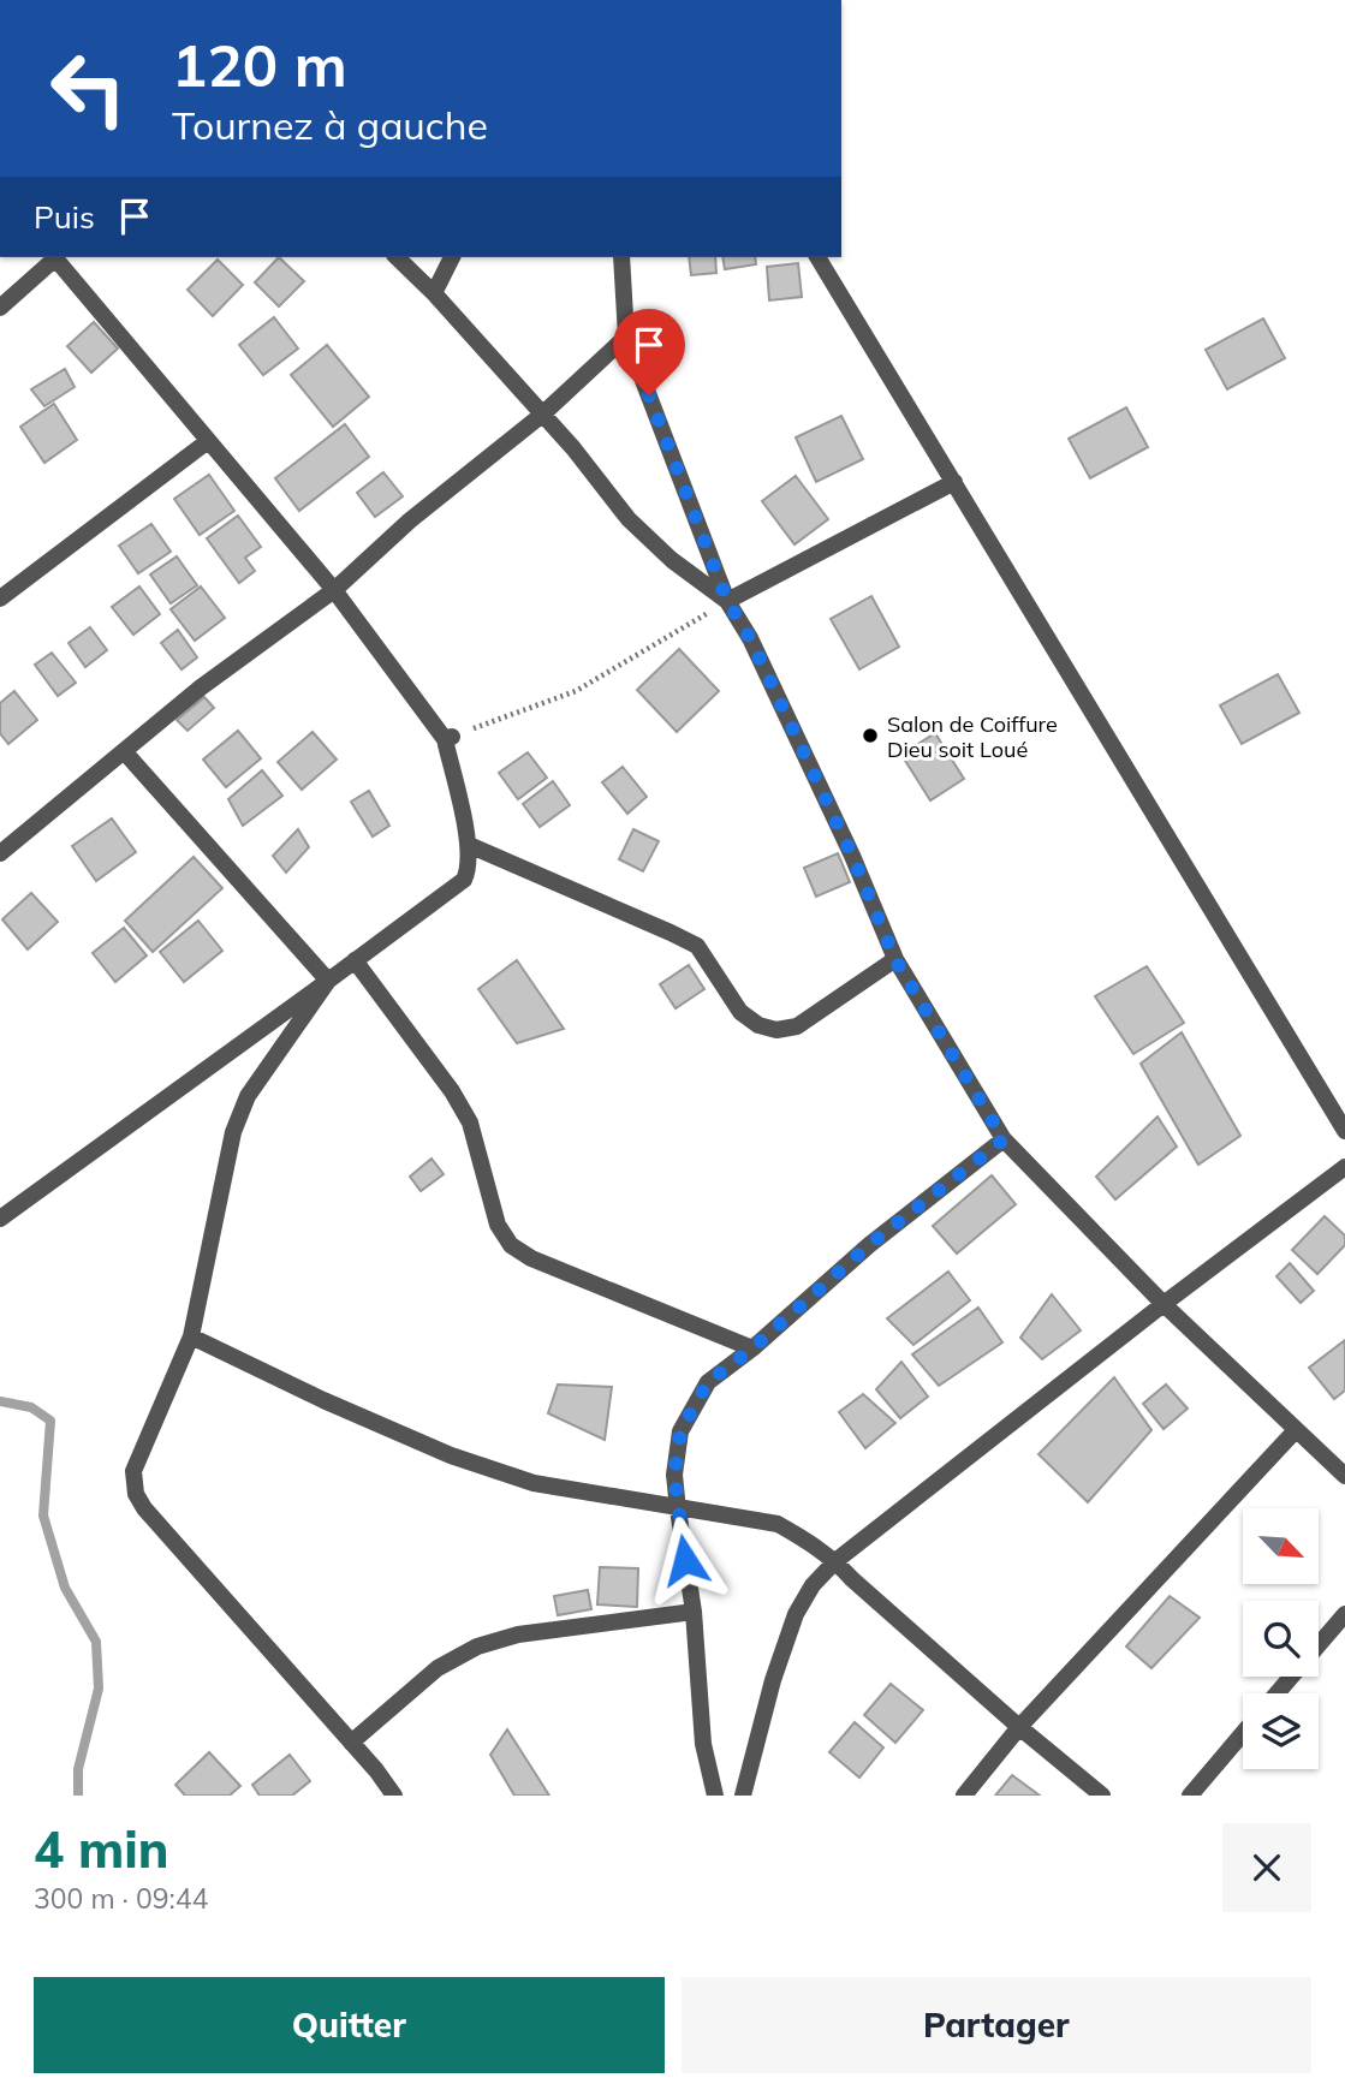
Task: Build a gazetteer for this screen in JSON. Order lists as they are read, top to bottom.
{
  "places": ["Salon de Coiffure Dieu soit Loué"],
  "north": "bottom right",
  "page": {
    "turn": ["120 m", "Tournez à gauche"],
    "then": "Puis",
    "heading": ["4 min", "300 m · 09:44"],
    "buttons": ["Quitter", "Partager"]
  }
}
